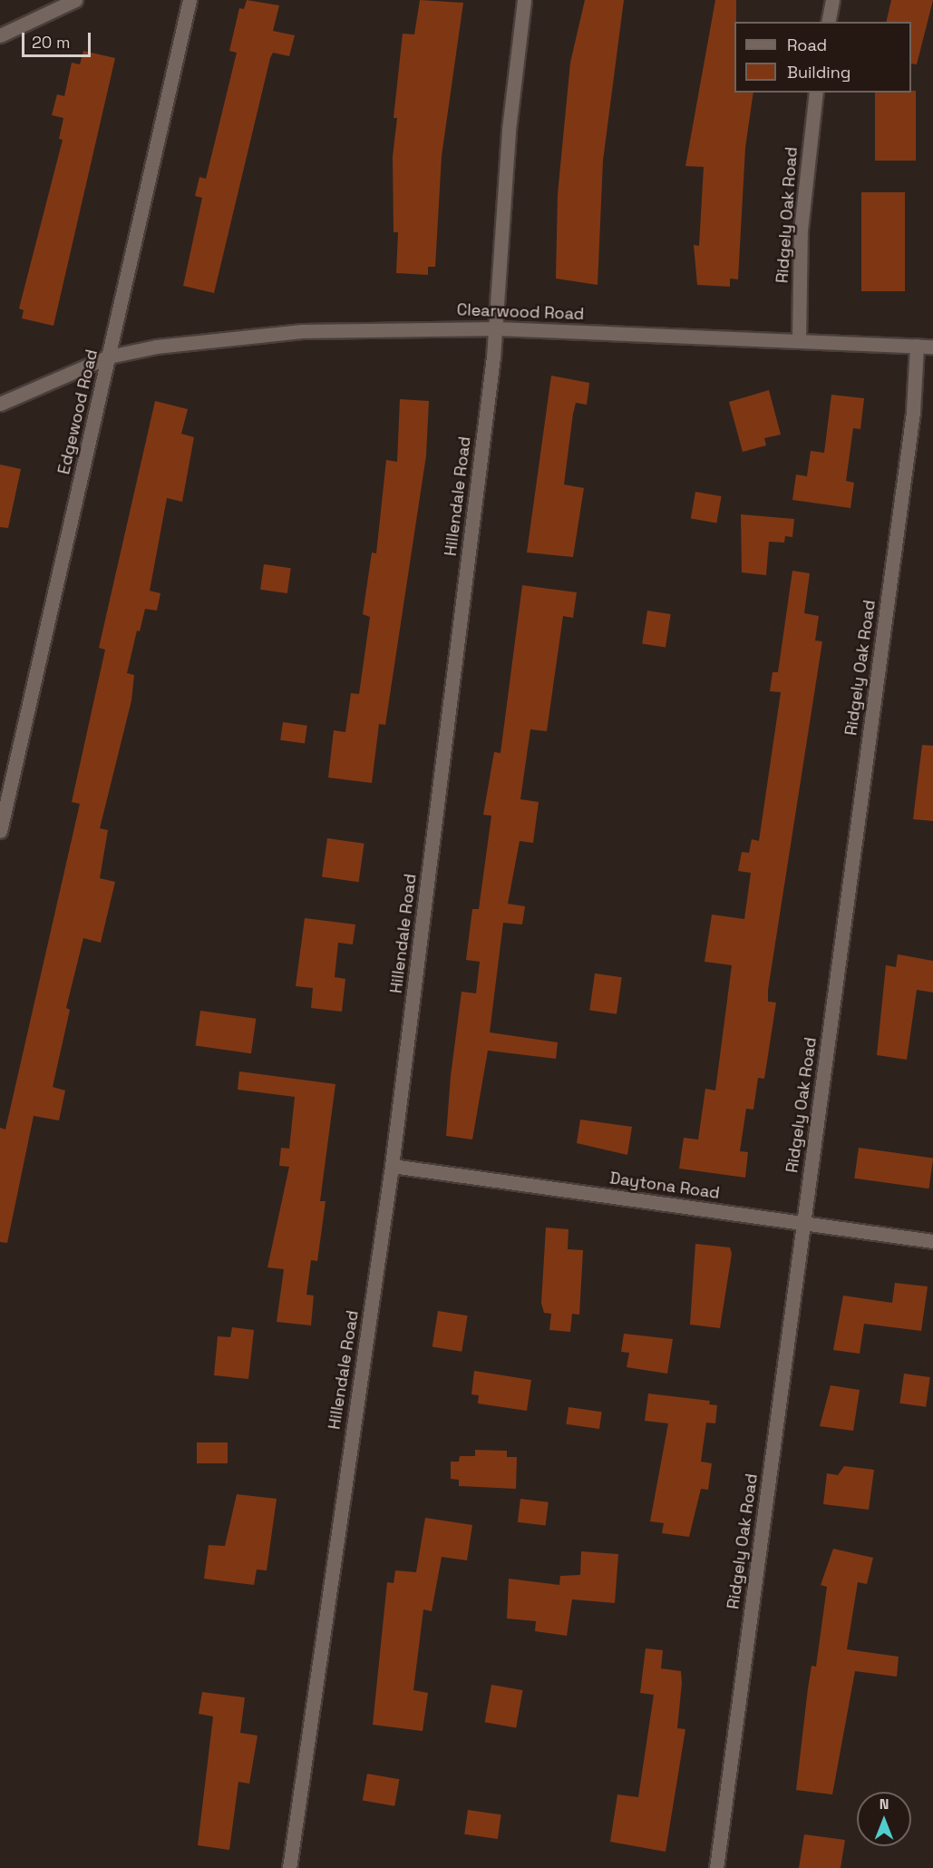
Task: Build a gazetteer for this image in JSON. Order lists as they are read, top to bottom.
{
  "streets": {
    "street": [
      "Ridgely Oak Road",
      "Clearwood Road",
      "Edgewood Road",
      "Hillendale Road",
      "Daytona Road"
    ]
  },
  "crossings": [
    ["Ridgely Oak Road", "Clearwood Road"],
    ["Ridgely Oak Road", "Daytona Road"],
    ["Clearwood Road", "Edgewood Road"],
    ["Clearwood Road", "Hillendale Road"],
    ["Hillendale Road", "Daytona Road"]
  ],
  "legend": ["Road", "Building"],
  "scale_bar": "20 m",
  "north": "top"
}
